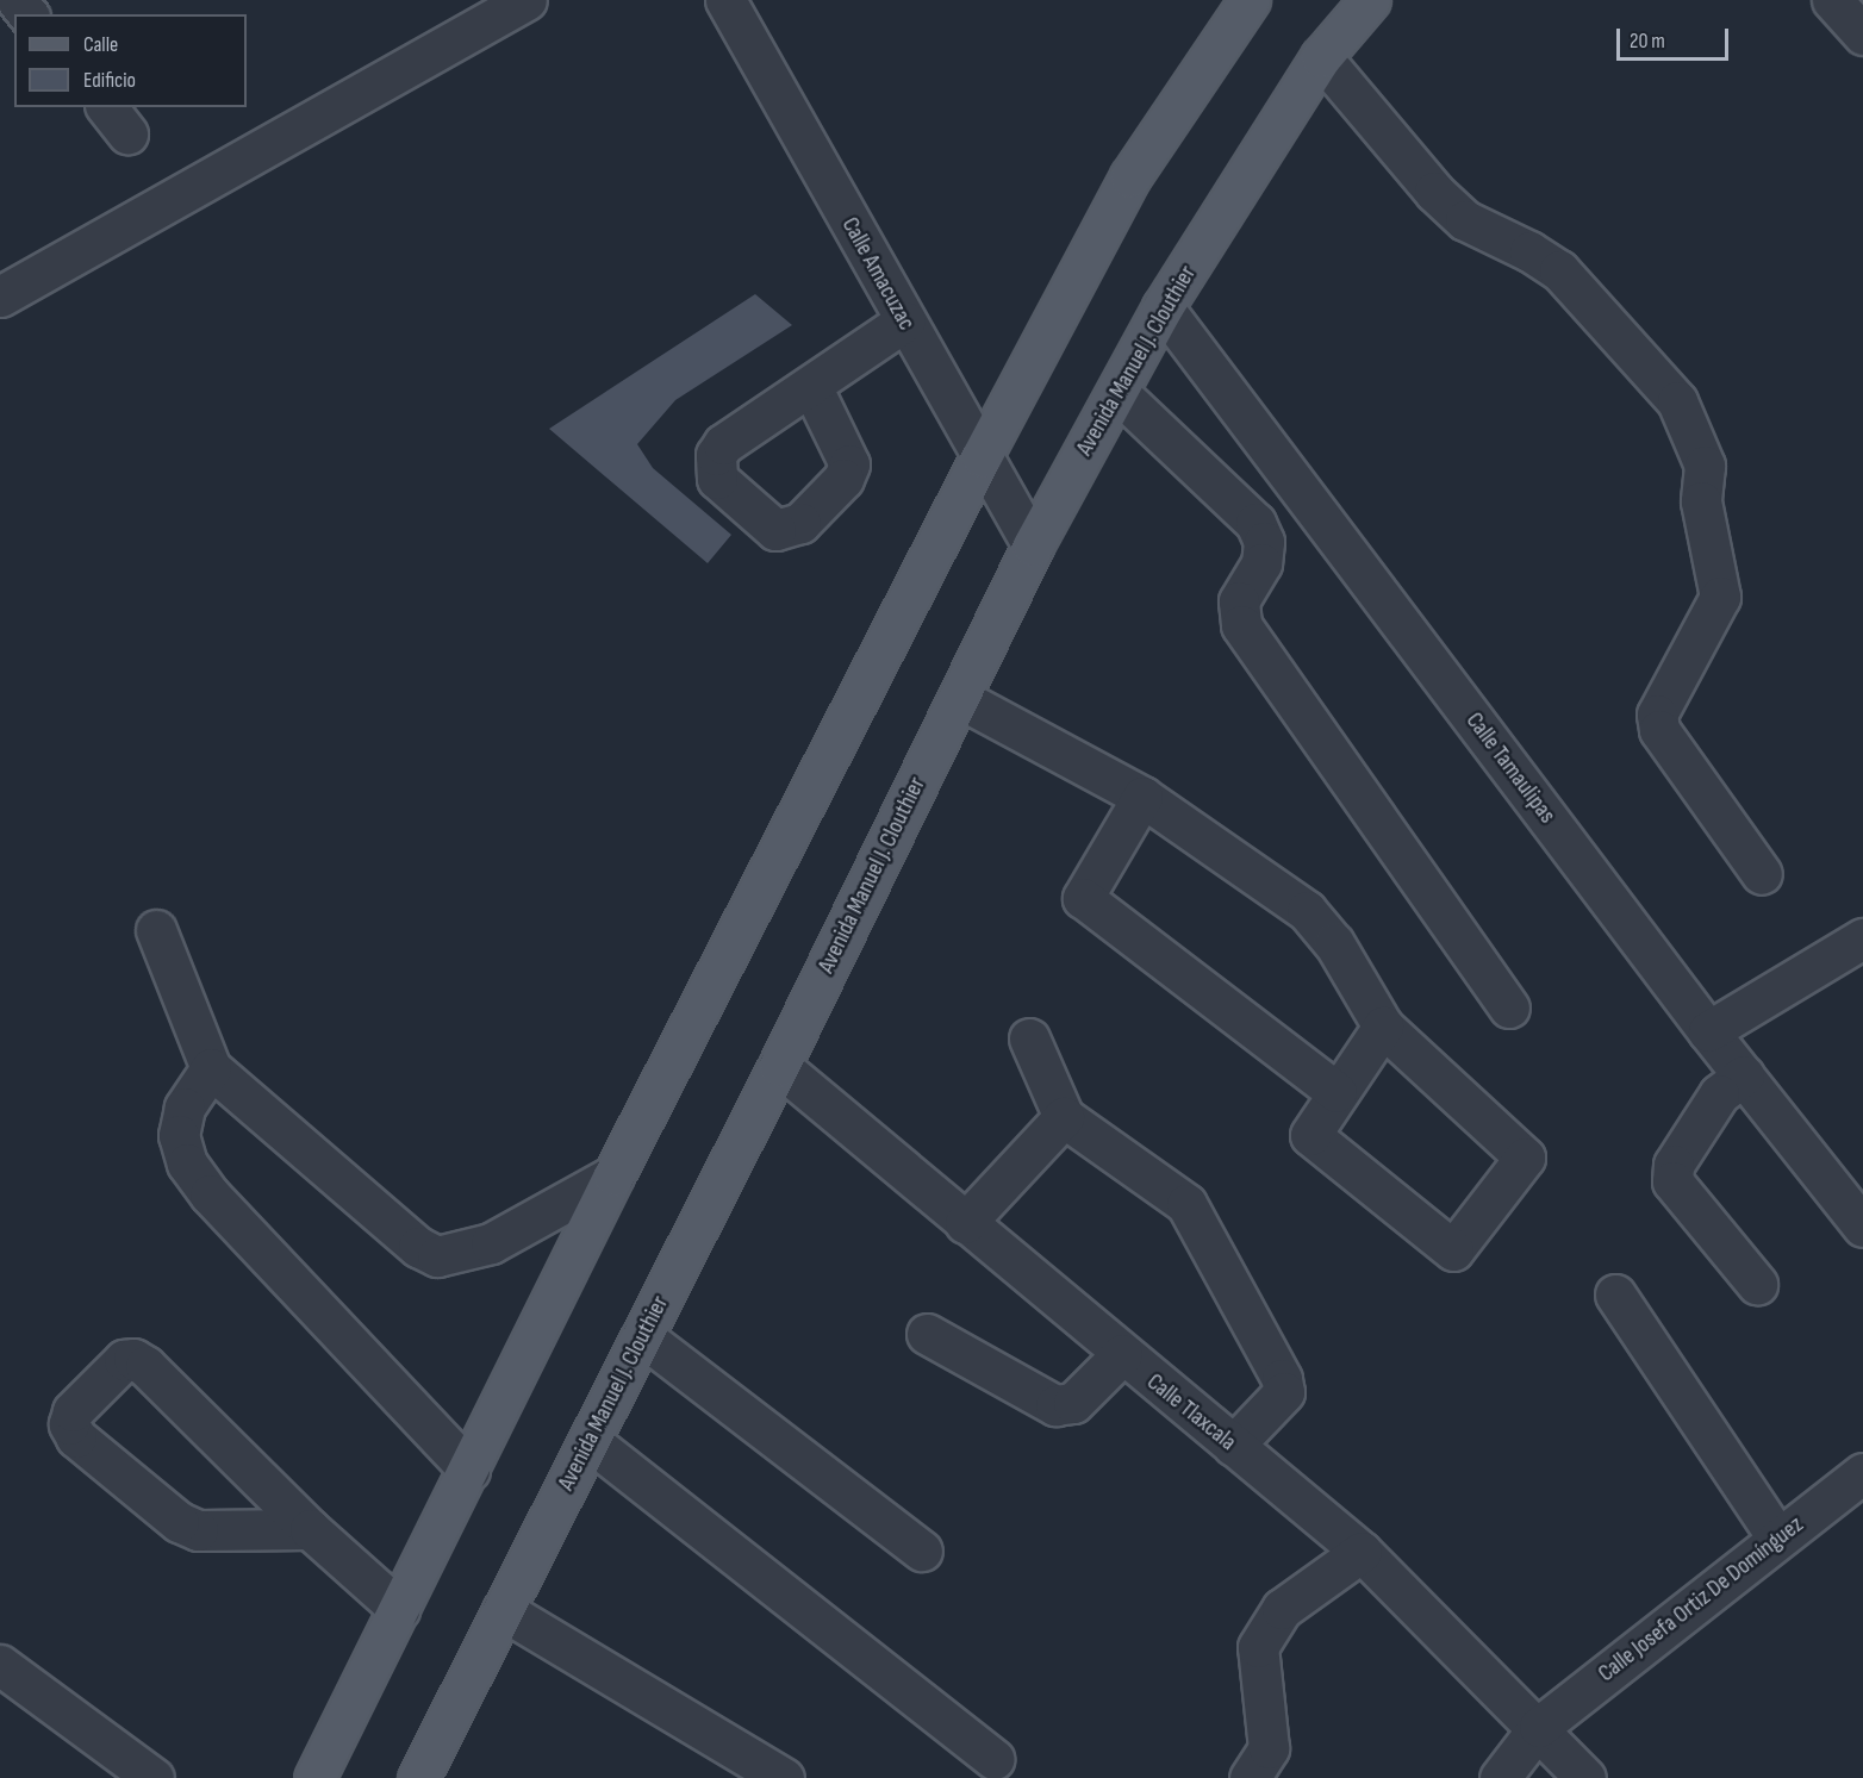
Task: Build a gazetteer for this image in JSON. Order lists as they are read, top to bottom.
{
  "streets": {
    "main road": ["Avenida Manuel J. Clouthier"],
    "street": [
      "Calle Amacuzac",
      "Calle Tamaulipas",
      "Calle Tlaxcala",
      "Calle Josefa Ortiz De Domínguez"
    ]
  },
  "crossings": [
    ["Calle Amacuzac", "Avenida Manuel J. Clouthier"],
    ["Avenida Manuel J. Clouthier", "Calle Tamaulipas"],
    ["Avenida Manuel J. Clouthier", "Calle Tlaxcala"],
    ["Calle Tlaxcala", "Calle Josefa Ortiz De Domínguez"]
  ],
  "legend": ["Calle", "Edificio"],
  "scale_bar": "20 m"
}
